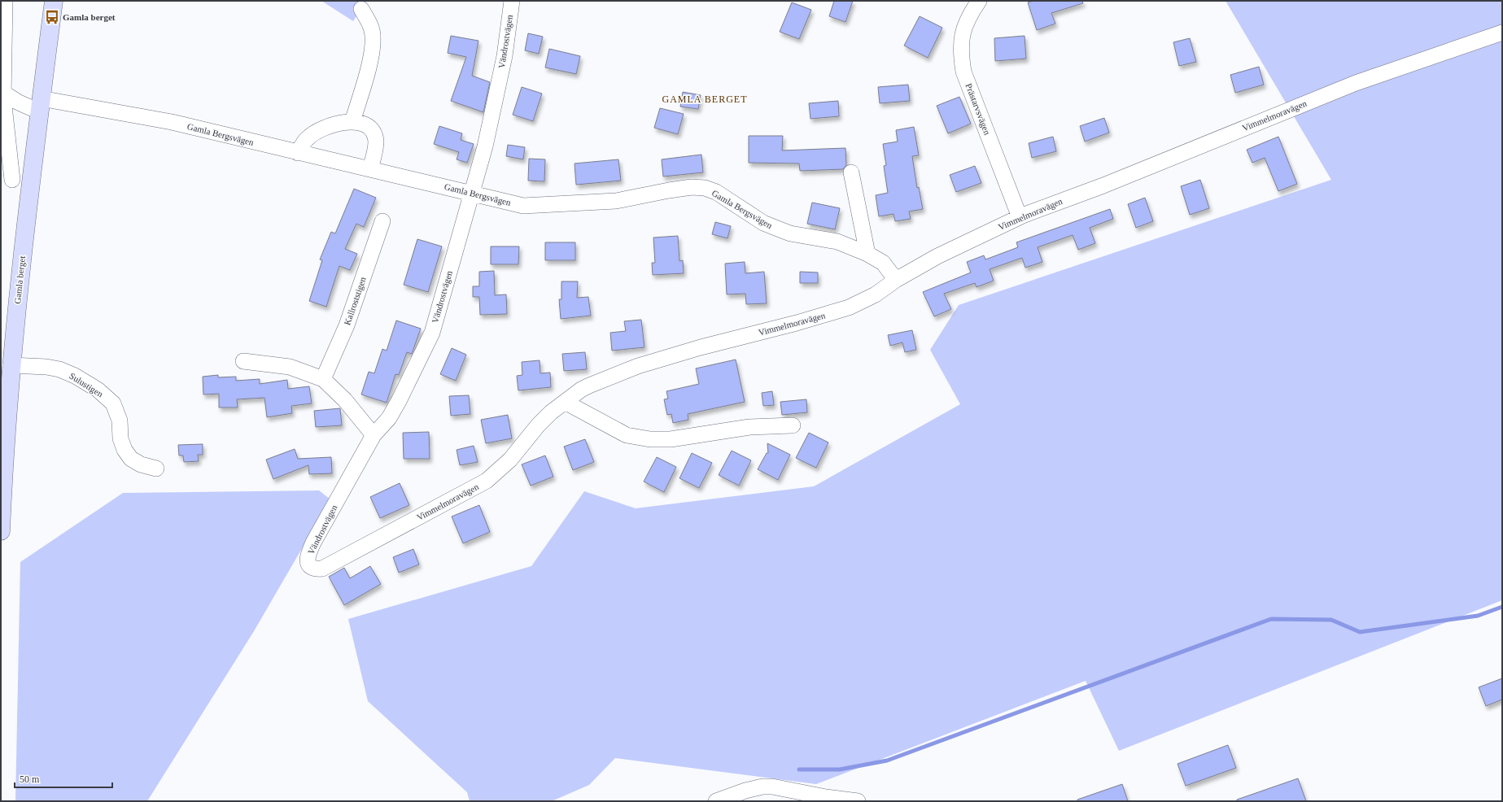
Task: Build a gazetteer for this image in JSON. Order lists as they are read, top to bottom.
{
  "streets": {
    "main road": ["Gamla berget"],
    "street": [
      "Vändrostvägen",
      "Prästarvsvägen",
      "Vimmelmoravägen",
      "Gamla Bergsvägen",
      "Kallroststigen",
      "Sulustigen"
    ]
  },
  "crossings": [
    ["Vändrostvägen", "Vimmelmoravägen"],
    ["Vändrostvägen", "Gamla Bergsvägen"],
    ["Prästarvsvägen", "Vimmelmoravägen"],
    ["Vimmelmoravägen", "Gamla Bergsvägen"],
    ["Gamla Bergsvägen", "Gamla berget"],
    ["Gamla berget", "Sulustigen"]
  ],
  "districts": ["GAMLA BERGET"],
  "places": {
    "bus stop": ["Gamla berget"]
  },
  "scale_bar": "50 m"
}
